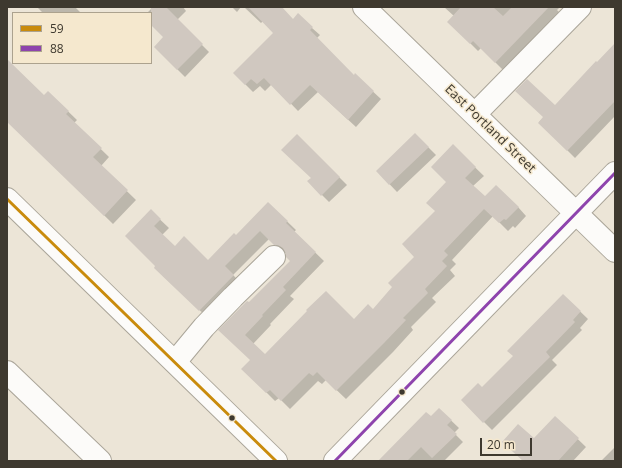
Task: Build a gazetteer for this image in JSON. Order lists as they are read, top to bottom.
{
  "streets": {
    "main road": ["East Portland Street"]
  },
  "lines": ["transit line 88", "transit line 59"],
  "legend": ["59", "88"],
  "scale_bar": "20 m"
}
